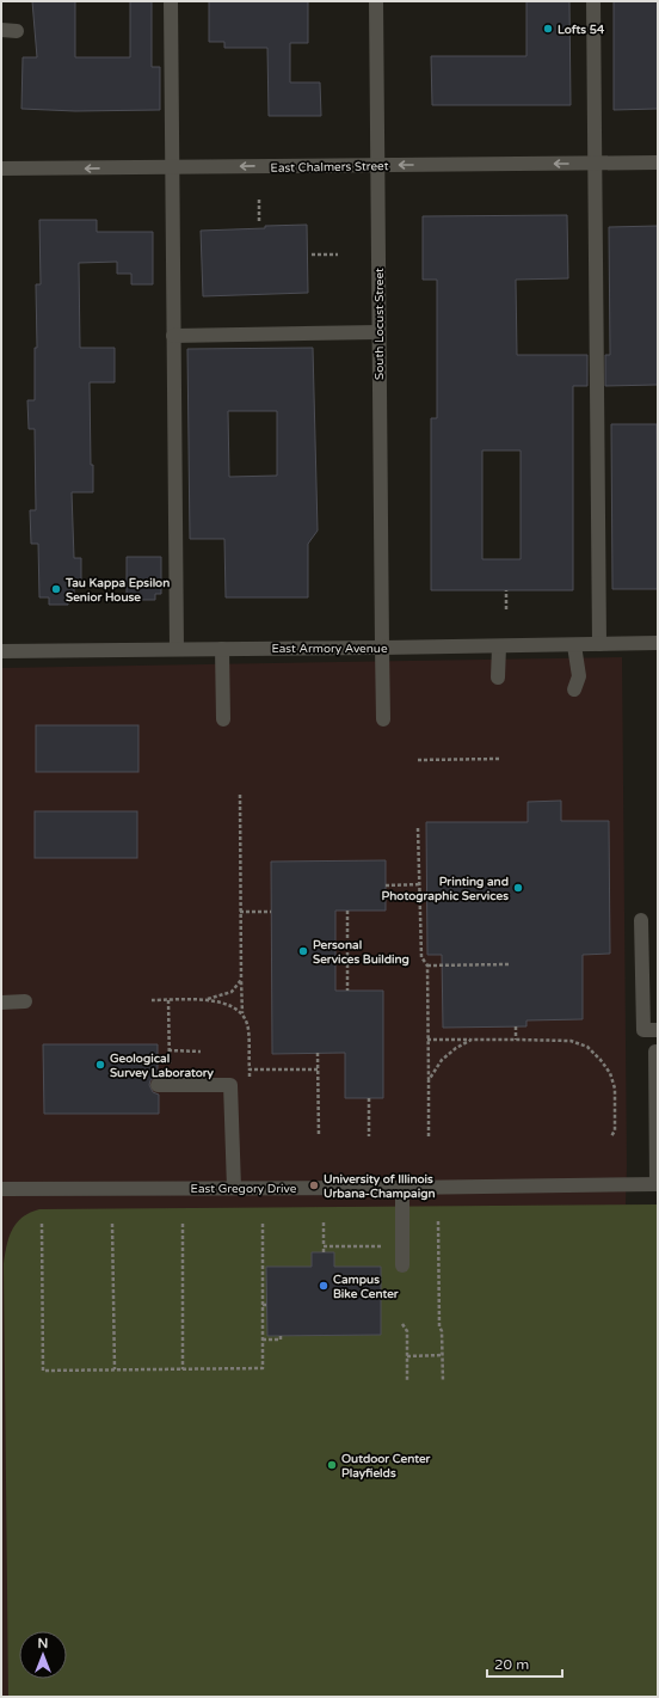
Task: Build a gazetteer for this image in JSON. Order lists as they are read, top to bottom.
{
  "streets": {
    "street": [
      "East Chalmers Street",
      "South Locust Street",
      "East Armory Avenue",
      "East Gregory Drive"
    ]
  },
  "crossings": [
    ["East Chalmers Street", "South Locust Street"],
    ["South Locust Street", "East Armory Avenue"]
  ],
  "one_way": ["East Chalmers Street"],
  "places": [
    "Lofts 54",
    "Tau Kappa Epsilon Senior House",
    "Printing and Photographic Services",
    "Personal Services Building",
    "Geological Survey Laboratory",
    "University of Illinois Urbana-Champaign",
    "Campus Bike Center",
    "Outdoor Center Playfields"
  ],
  "scale_bar": "20 m",
  "north": "top"
}
